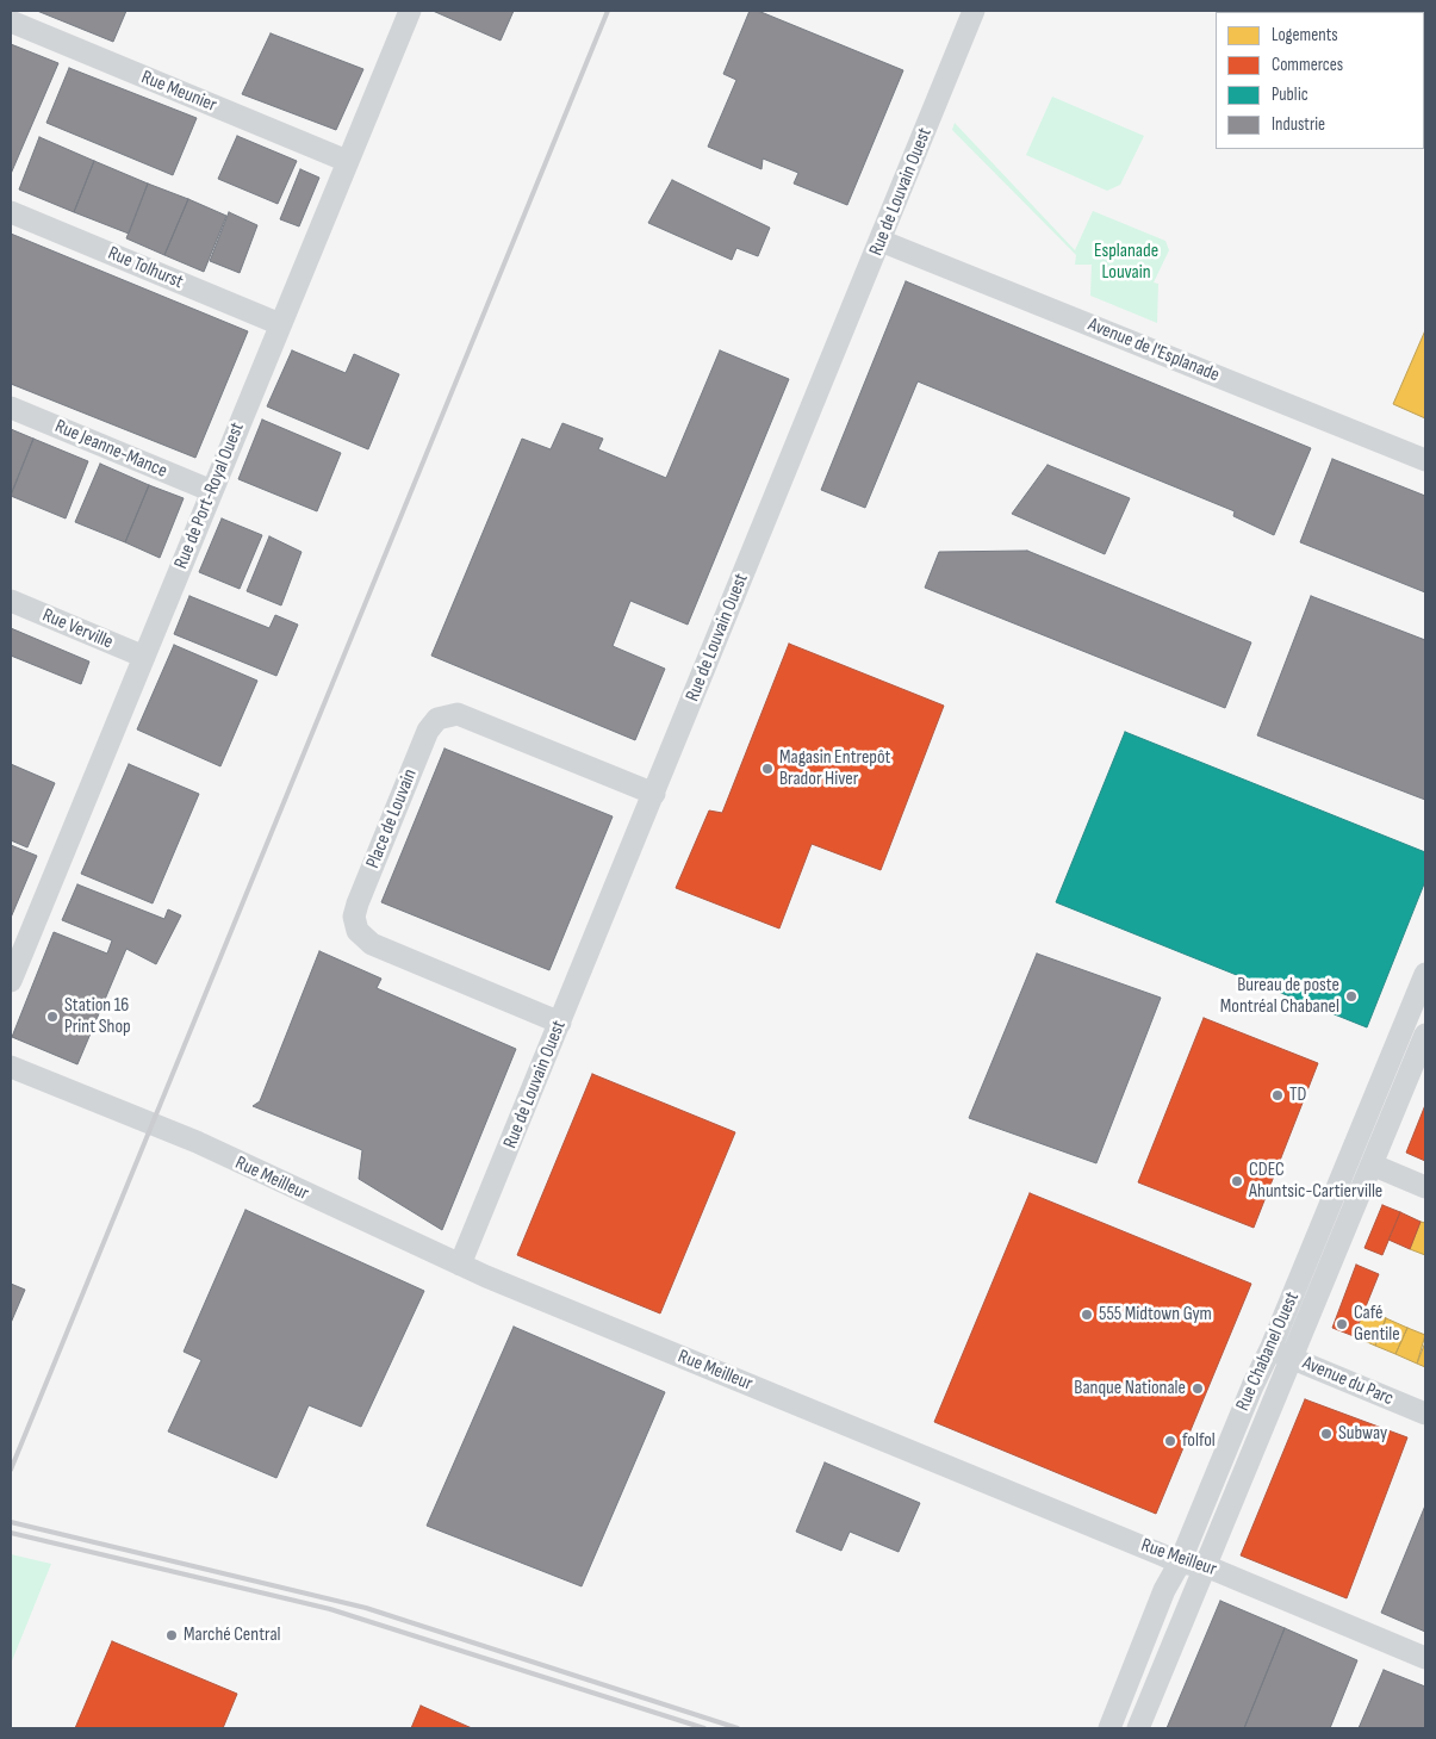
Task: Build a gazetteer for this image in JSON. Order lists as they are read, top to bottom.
{
  "streets": {
    "street": [
      "Rue Meunier",
      "Rue de Louvain Ouest",
      "Rue Tolhurst",
      "Avenue de l'Esplanade",
      "Rue Jeanne-Mance",
      "Rue de Port-Royal Ouest",
      "Rue Verville",
      "Place de Louvain",
      "Rue Meilleur",
      "Rue Chabanel Ouest",
      "Avenue du Parc"
    ]
  },
  "crossings": [
    ["Rue Meunier", "Rue de Port-Royal Ouest"],
    ["Rue de Louvain Ouest", "Avenue de l'Esplanade"],
    ["Rue de Louvain Ouest", "Place de Louvain"],
    ["Rue de Louvain Ouest", "Rue Meilleur"],
    ["Rue Tolhurst", "Rue de Port-Royal Ouest"],
    ["Rue Jeanne-Mance", "Rue de Port-Royal Ouest"],
    ["Rue de Port-Royal Ouest", "Rue Verville"],
    ["Rue Meilleur", "Rue Chabanel Ouest"],
    ["Rue Chabanel Ouest", "Avenue du Parc"]
  ],
  "parks": ["Esplanade Louvain"],
  "places": [
    "Magasin Entrepôt Brador Hiver",
    "Bureau de poste Montréal Chabanel",
    "Station 16 Print Shop",
    "TD",
    "CDEC Ahuntsic-Cartierville",
    "555 Midtown Gym",
    "Café Gentile",
    "Banque Nationale",
    "Subway",
    "folfol",
    "Marché Central"
  ],
  "legend": [
    "Logements",
    "Commerces",
    "Public",
    "Industrie"
  ]
}
